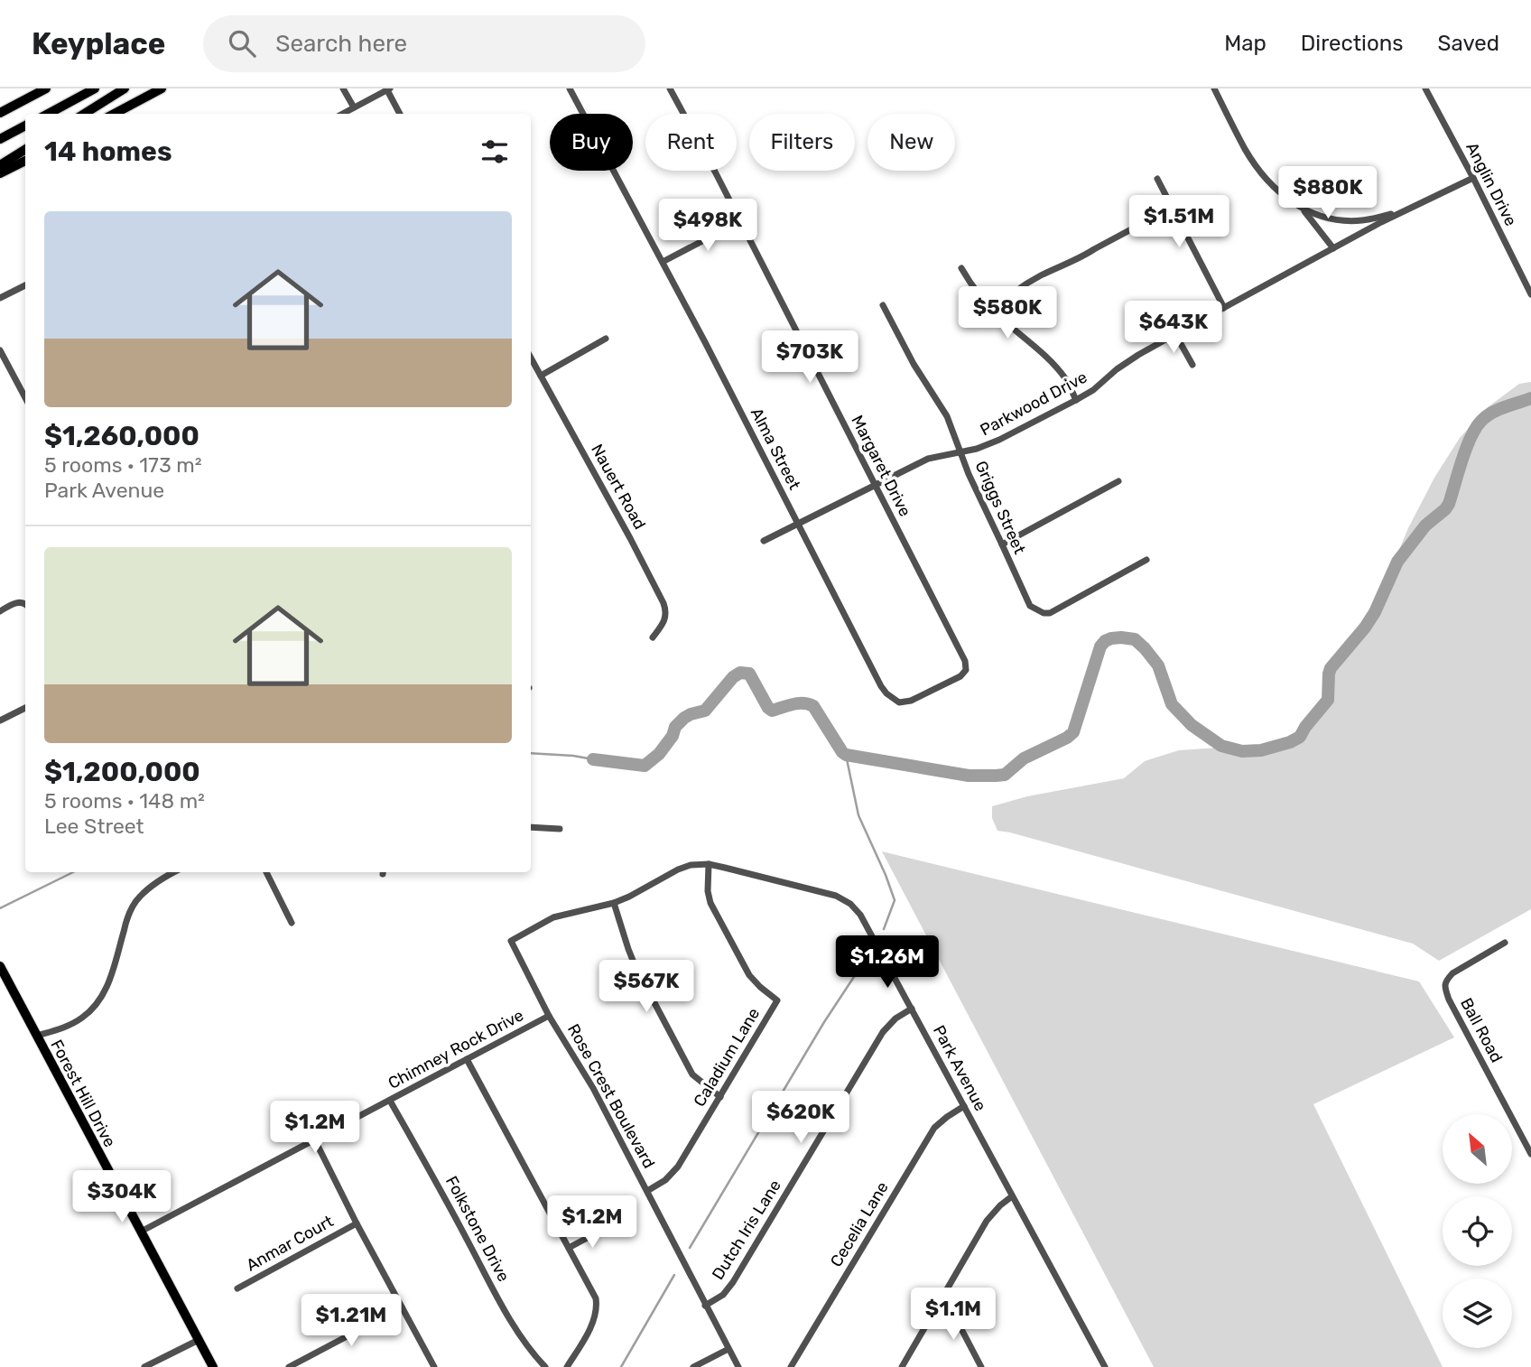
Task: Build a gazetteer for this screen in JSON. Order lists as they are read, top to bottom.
{
  "streets": {
    "main road": ["Forest Hill Drive"],
    "street": [
      "Anglin Drive",
      "Parkwood Drive",
      "Alma Street",
      "Margaret Drive",
      "Nauert Road",
      "Griggs Street",
      "Ball Road",
      "Chimney Rock Drive",
      "Caladium Lane",
      "Park Avenue",
      "Rose Crest Boulevard",
      "Cecelia Lane",
      "Folkstone Drive",
      "Dutch Iris Lane",
      "Anmar Court"
    ]
  },
  "crossings": [
    ["Anglin Drive", "Parkwood Drive"],
    ["Parkwood Drive", "Alma Street"],
    ["Parkwood Drive", "Margaret Drive"],
    ["Parkwood Drive", "Griggs Street"],
    ["Alma Street", "Margaret Drive"],
    ["Chimney Rock Drive", "Forest Hill Drive"],
    ["Chimney Rock Drive", "Rose Crest Boulevard"],
    ["Chimney Rock Drive", "Folkstone Drive"],
    ["Caladium Lane", "Park Avenue"],
    ["Caladium Lane", "Rose Crest Boulevard"],
    ["Park Avenue", "Rose Crest Boulevard"],
    ["Park Avenue", "Cecelia Lane"],
    ["Park Avenue", "Dutch Iris Lane"],
    ["Rose Crest Boulevard", "Dutch Iris Lane"]
  ],
  "north": "top left",
  "page": {
    "header": "Keyplace",
    "search": "Search here",
    "nav": ["Map", "Directions", "Saved"],
    "chip": [
      "Buy",
      "Rent",
      "Filters",
      "New"
    ],
    "heading": "14 homes",
    "price": [
      "$880K",
      "$1.51M",
      "$498K",
      "$580K",
      "$643K",
      "$703K",
      "$1.26M",
      "$567K",
      "$620K",
      "$1.2M",
      "$304K",
      "$1.2M",
      "$1.1M",
      "$1.21M"
    ],
    "list": [
      {
        "name": "$1,260,000",
        "note": "5 rooms · 173 m² · Park Avenue"
      },
      {
        "name": "$1,200,000",
        "note": "5 rooms · 148 m² · Lee Street"
      }
    ]
  }
}
